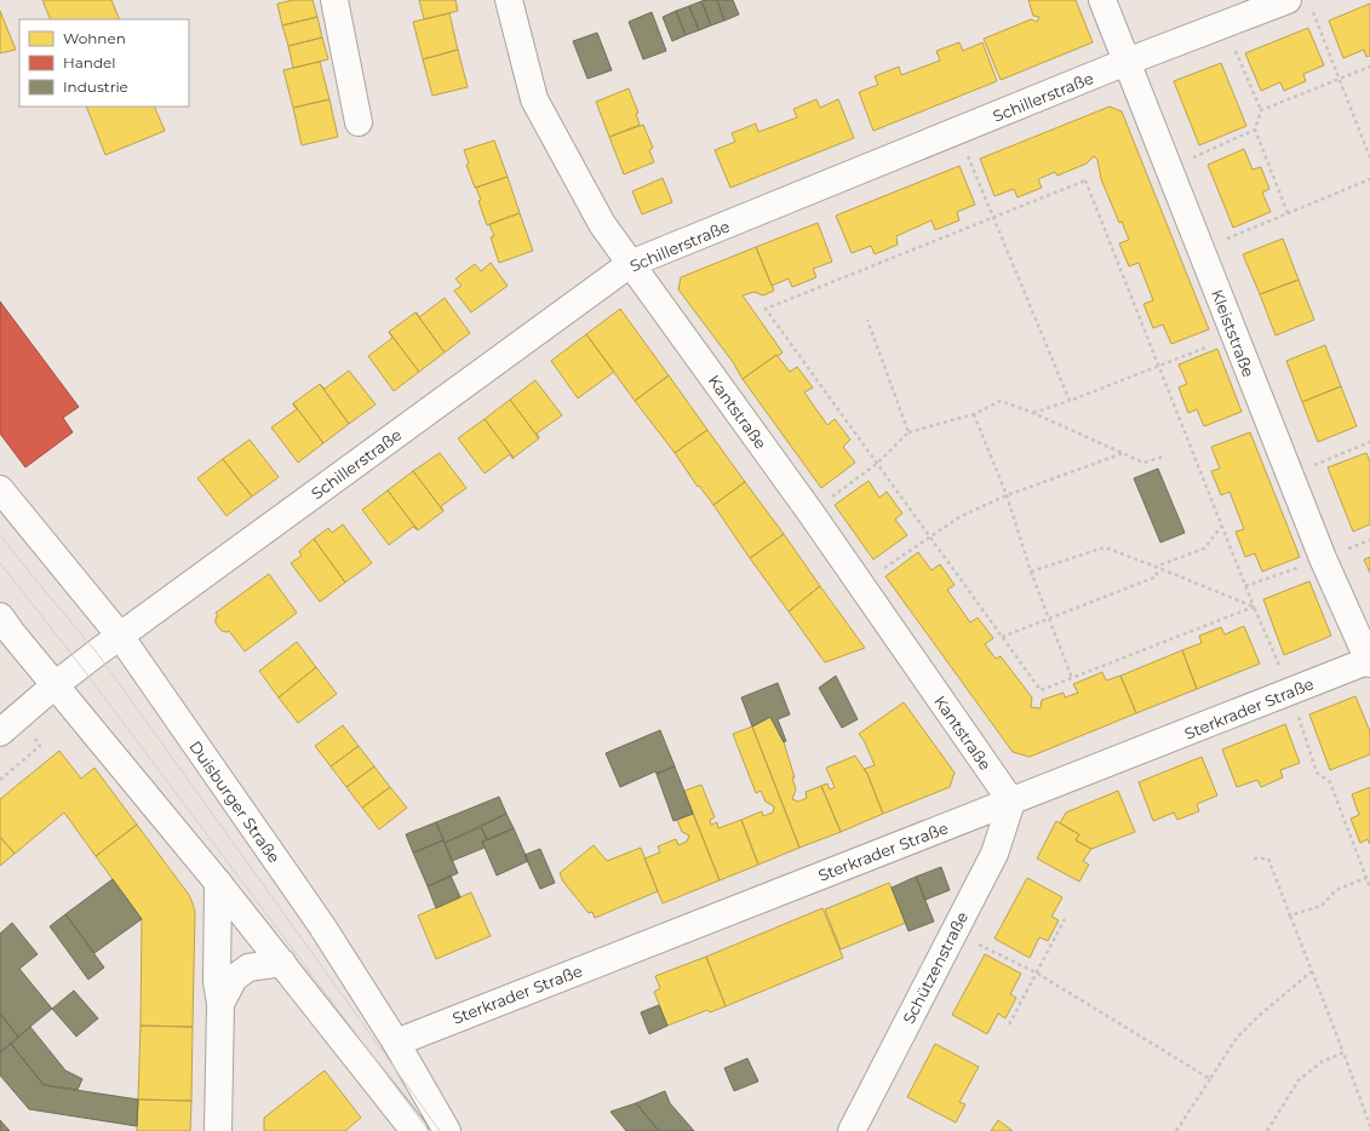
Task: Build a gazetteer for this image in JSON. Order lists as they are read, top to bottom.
{
  "streets": {
    "street": [
      "Schillerstraße",
      "Kleiststraße",
      "Kantstraße",
      "Sterkrader Straße",
      "Duisburger Straße",
      "Schützenstraße"
    ]
  },
  "crossings": [
    ["Schillerstraße", "Kleiststraße"],
    ["Schillerstraße", "Kantstraße"],
    ["Schillerstraße", "Duisburger Straße"],
    ["Kleiststraße", "Sterkrader Straße"],
    ["Kantstraße", "Sterkrader Straße"],
    ["Kantstraße", "Schützenstraße"],
    ["Sterkrader Straße", "Duisburger Straße"],
    ["Sterkrader Straße", "Schützenstraße"]
  ],
  "legend": ["Wohnen", "Handel", "Industrie"]
}
